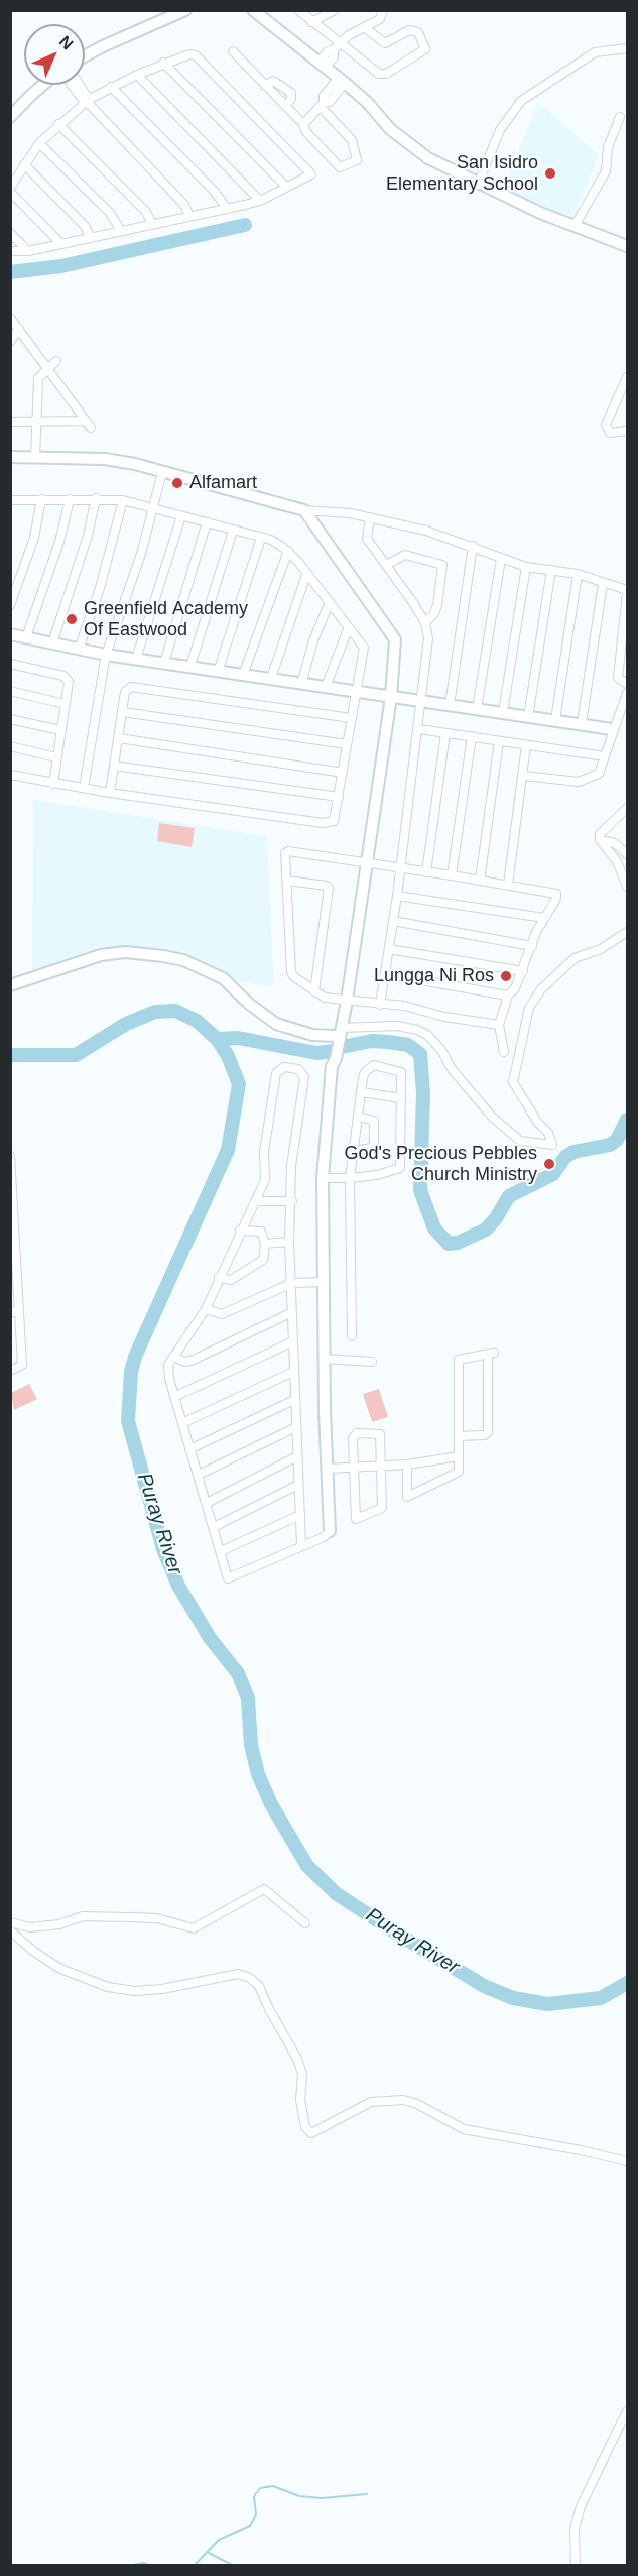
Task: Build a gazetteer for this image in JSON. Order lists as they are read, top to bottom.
{
  "water": ["Puray River"],
  "places": [
    "San Isidro Elementary School",
    "Alfamart",
    "Greenfield Academy Of Eastwood",
    "Lungga Ni Ros",
    "God's Precious Pebbles Church Ministry"
  ],
  "north": "top right"
}
